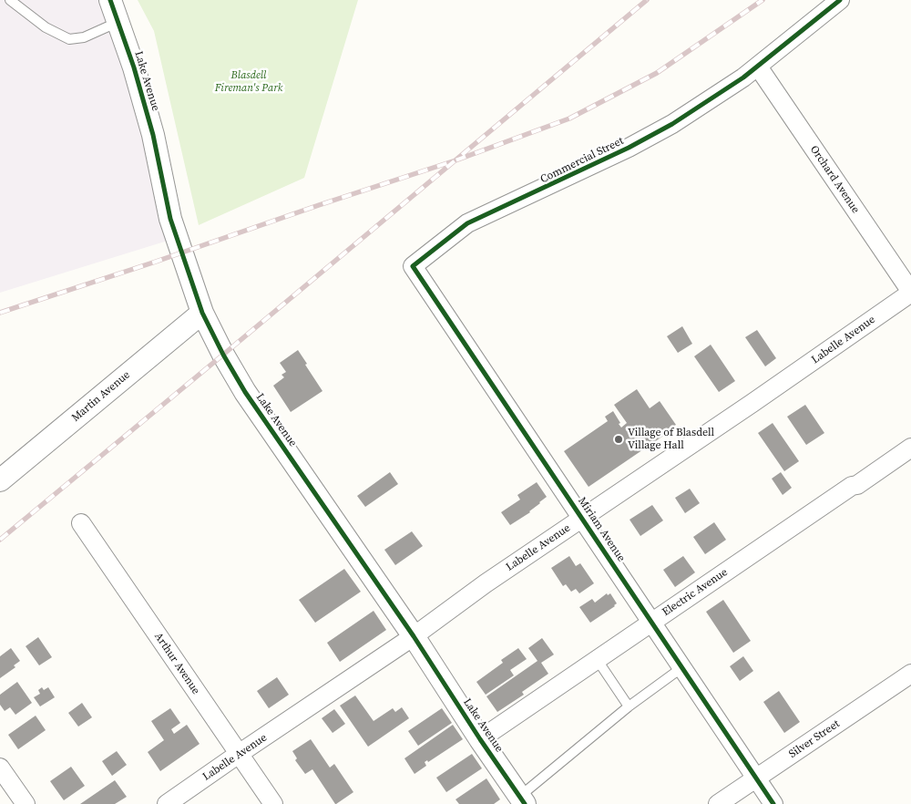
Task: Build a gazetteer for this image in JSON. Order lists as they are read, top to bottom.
{
  "streets": {
    "street": [
      "Lake Avenue",
      "Commercial Street",
      "Orchard Avenue",
      "Labelle Avenue",
      "Martin Avenue",
      "Miriam Avenue",
      "Electric Avenue",
      "Arthur Avenue",
      "Silver Street"
    ]
  },
  "crossings": [
    ["Lake Avenue", "Labelle Avenue"],
    ["Lake Avenue", "Martin Avenue"],
    ["Lake Avenue", "Electric Avenue"],
    ["Commercial Street", "Orchard Avenue"],
    ["Commercial Street", "Miriam Avenue"],
    ["Orchard Avenue", "Labelle Avenue"],
    ["Labelle Avenue", "Miriam Avenue"],
    ["Labelle Avenue", "Arthur Avenue"],
    ["Miriam Avenue", "Electric Avenue"],
    ["Miriam Avenue", "Silver Street"]
  ],
  "parks": ["Blasdell Fireman's Park"],
  "places": ["Village of Blasdell Village Hall"]
}
